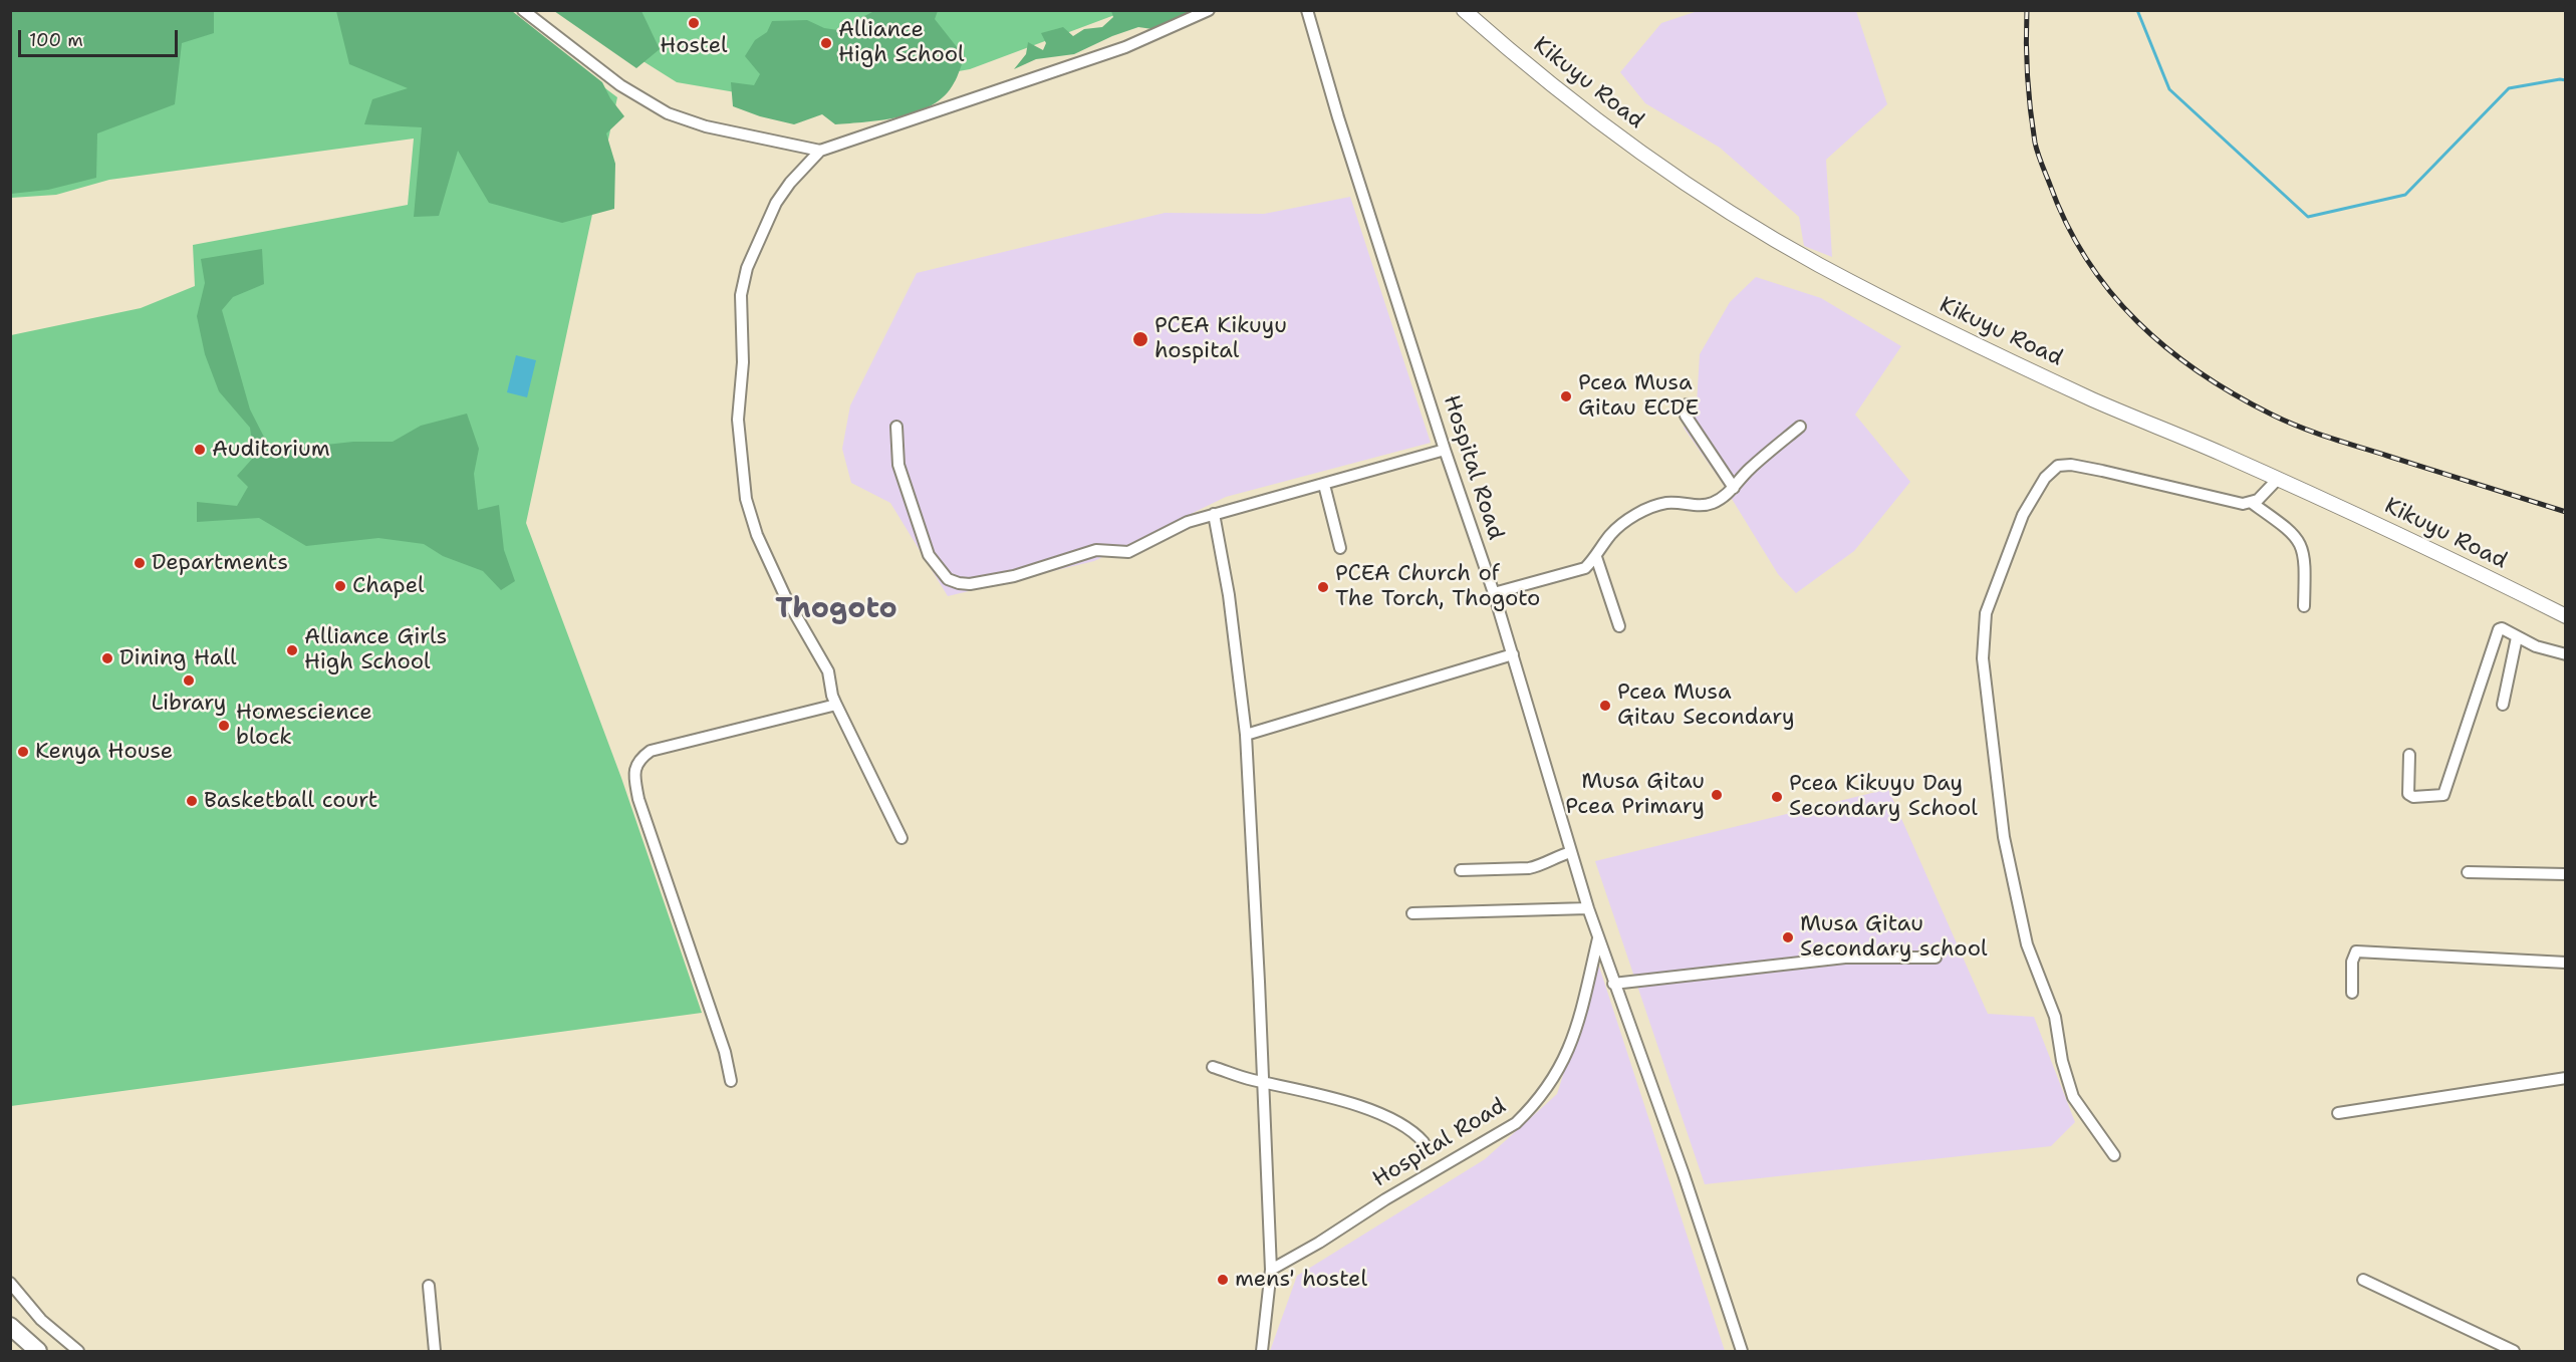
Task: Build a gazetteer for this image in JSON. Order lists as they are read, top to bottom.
{
  "streets": {
    "main road": ["Kikuyu Road"],
    "street": ["Hospital Road"]
  },
  "districts": ["Thogoto"],
  "places": [
    "Hostel",
    "Alliance High School",
    "PCEA Kikuyu hospital",
    "Pcea Musa Gitau ECDE",
    "Auditorium",
    "Departments",
    "Chapel",
    "PCEA Church of The Torch, Thogoto",
    "Alliance Girls High School",
    "Dining Hall",
    "Library",
    "Pcea Musa Gitau Secondary",
    "Homescience block",
    "Kenya House",
    "Musa Gitau Pcea Primary",
    "Pcea Kikuyu Day Secondary School",
    "Basketball court",
    "Musa Gitau Secondary school",
    "mens' hostel"
  ],
  "scale_bar": "100 m"
}
